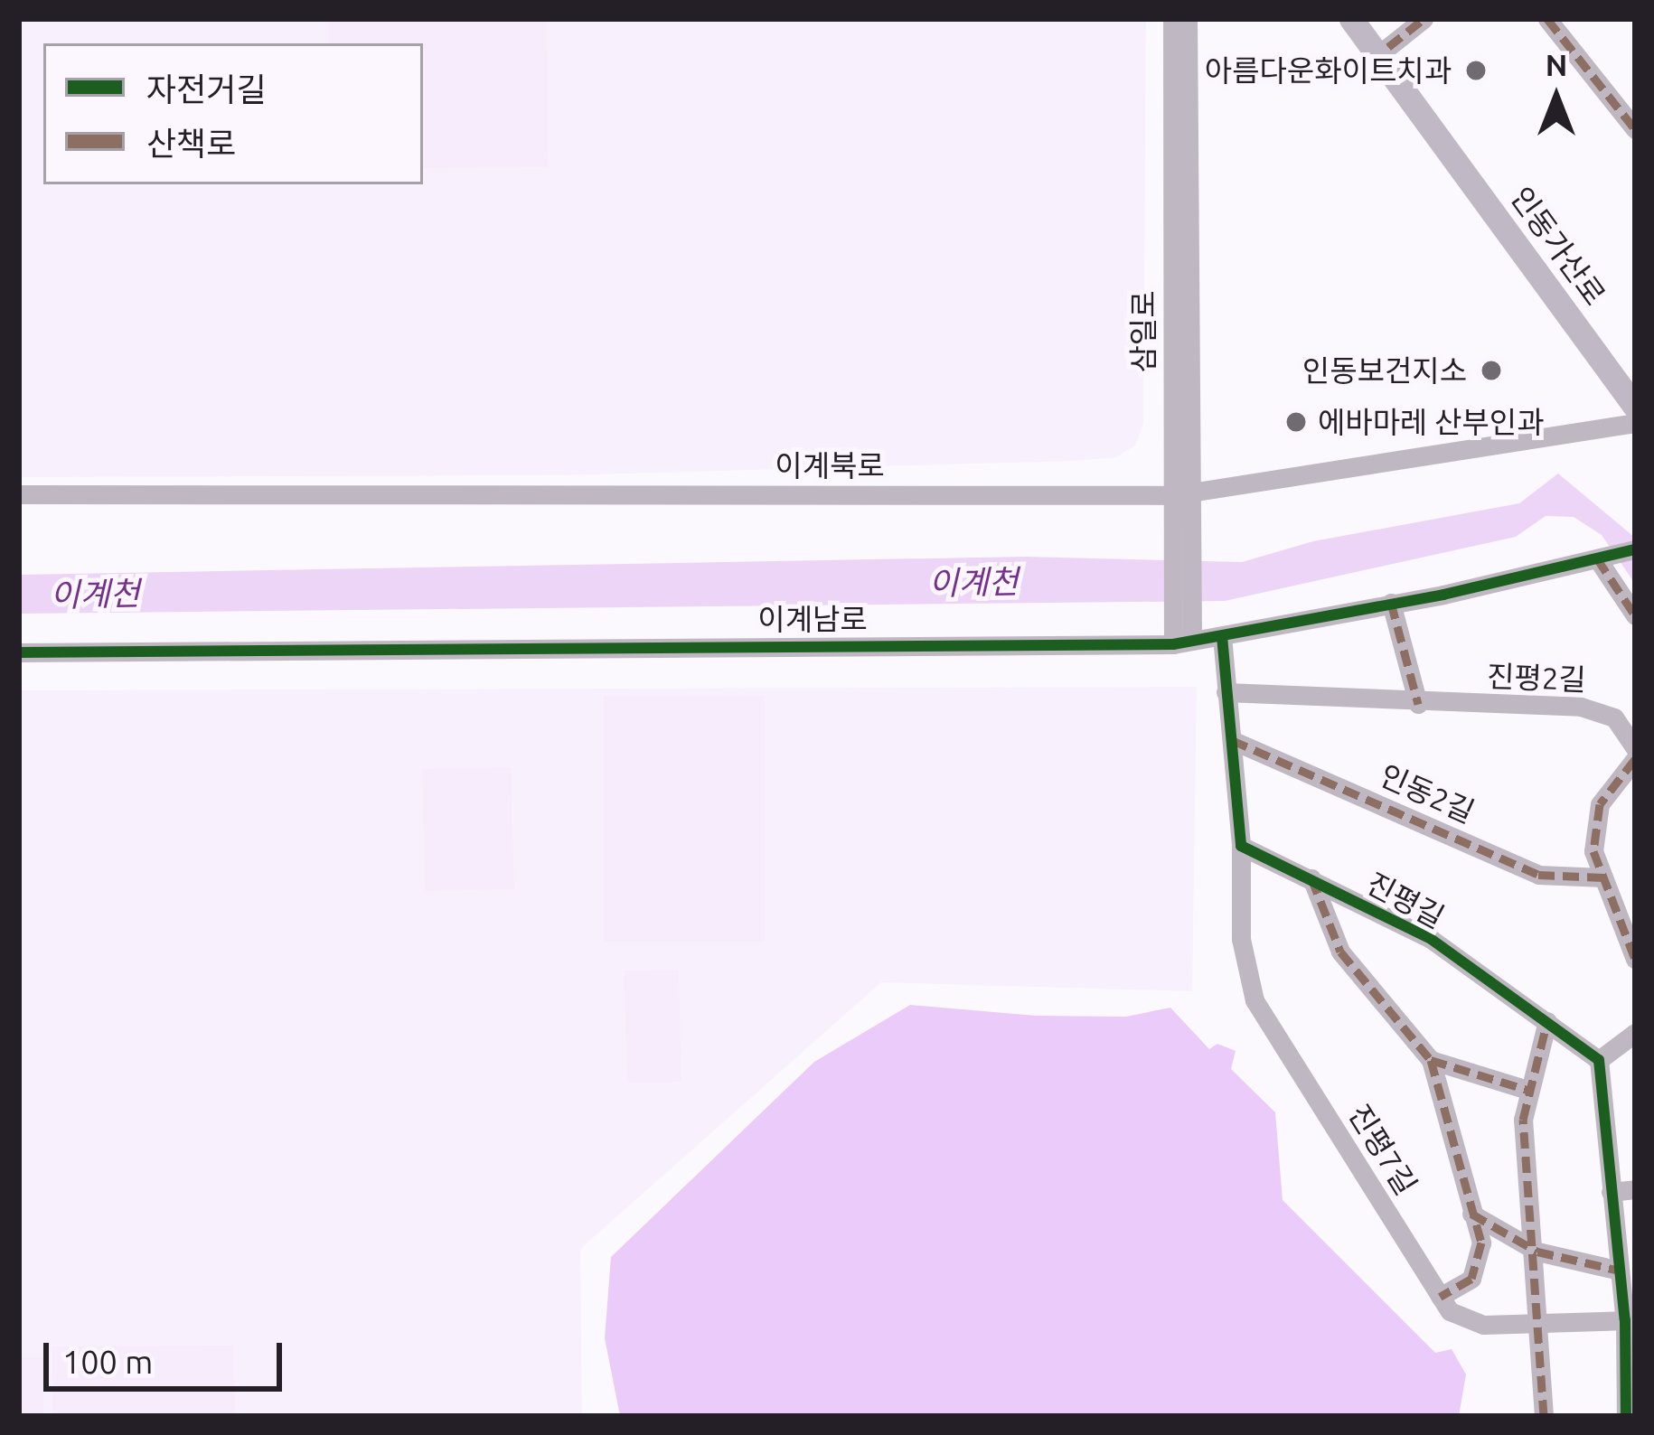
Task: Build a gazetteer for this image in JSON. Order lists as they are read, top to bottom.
{
  "streets": {
    "main road": ["인동가산로"],
    "street": [
      "삼일로",
      "이계북로",
      "이계남로",
      "진평2길",
      "인동2길",
      "진평길",
      "진평7길"
    ]
  },
  "crossings": [
    ["삼일로", "이계북로"],
    ["삼일로", "이계남로"],
    ["진평길", "진평7길"]
  ],
  "water": ["이계천"],
  "places": ["아름다운화이트치과", "인동보건지소", "에바마레 산부인과"],
  "legend": ["자전거길", "산책로"],
  "scale_bar": "100 m",
  "north": "top"
}
